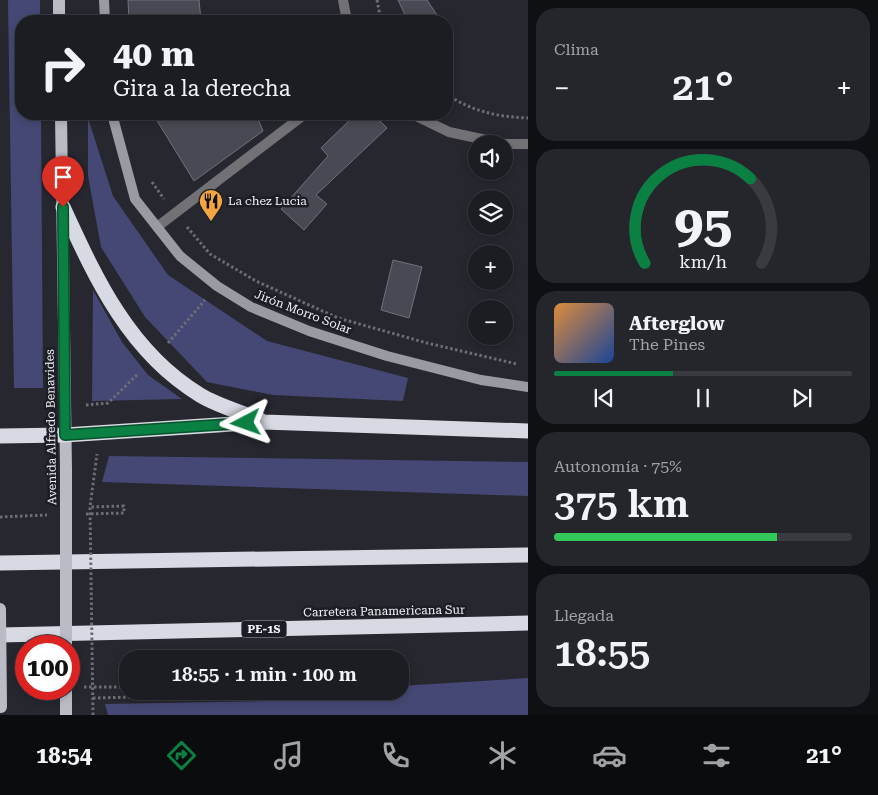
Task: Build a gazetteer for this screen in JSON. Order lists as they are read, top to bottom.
{
  "streets": {
    "highway": ["Carretera Panamericana Sur", "PE-1S"],
    "main road": ["Avenida Alfredo Benavides"],
    "street": ["Jirón Morro Solar"]
  },
  "places": {
    "restaurant": ["La chez Lucia"]
  },
  "page": {
    "tile": [
      "Clima",
      ["Autonomía · 75%", "375 km"],
      ["Llegada", "18:55"]
    ],
    "turn": ["40 m", "Gira a la derecha"],
    "heat": ["−", "21°", "+"],
    "map_buttons": ["+", "−"],
    "song": ["Afterglow", "The Pines"],
    "limit": "100",
    "trip": "18:55 · 1 min · 100 m",
    "tabs": ["18:54", "21°"],
    "gauge": ["95", "km/h"]
  }
}
